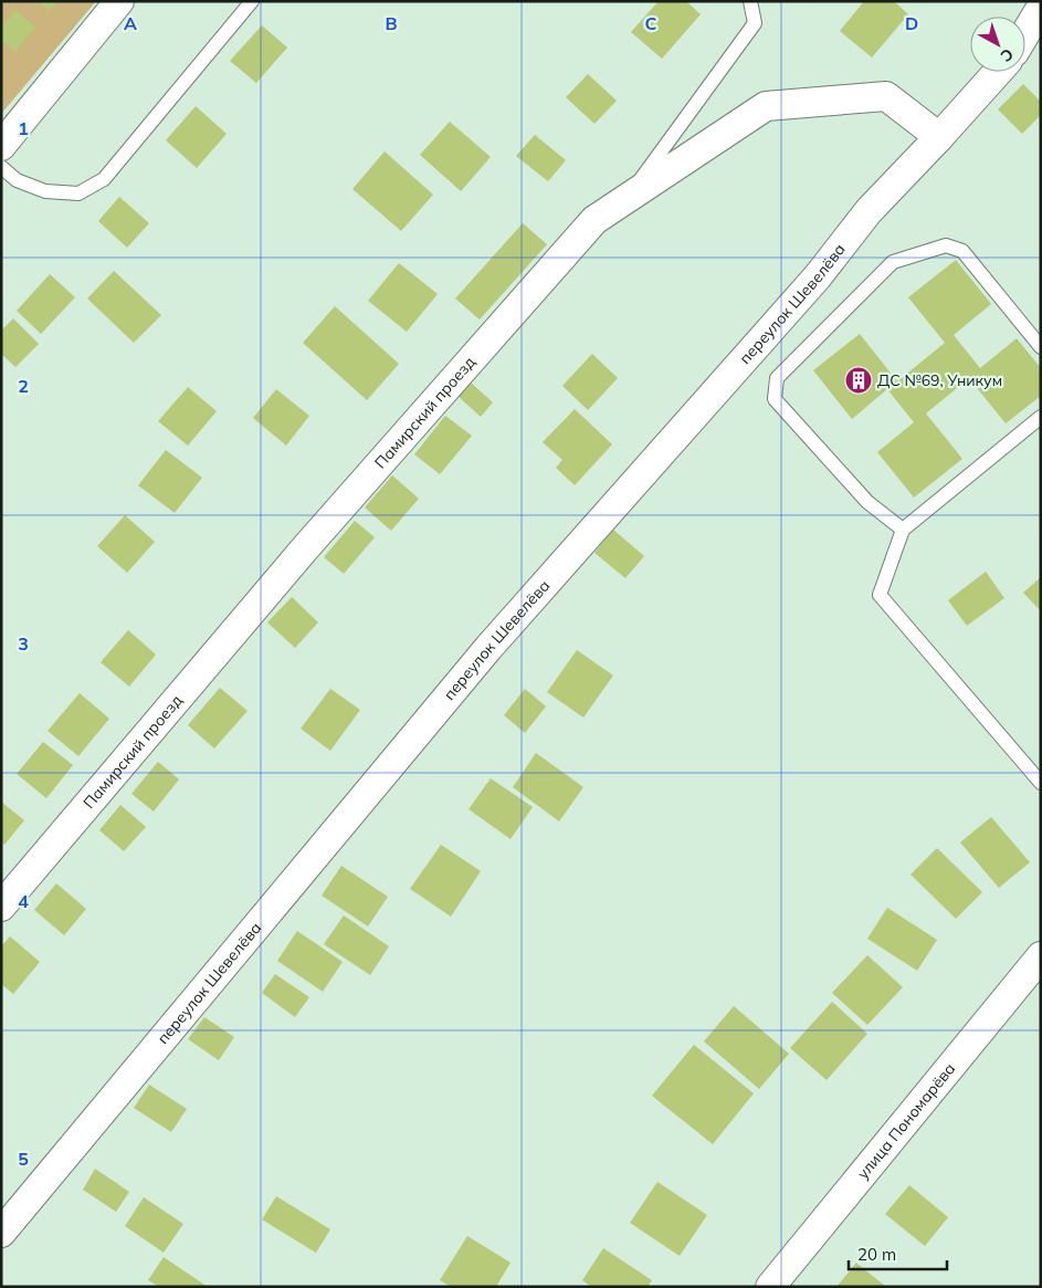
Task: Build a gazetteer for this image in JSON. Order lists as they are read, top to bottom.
{
  "streets": {
    "street": ["переулок Шевелёва", "Памирский проезд", "улица Пономарёва"]
  },
  "crossings": [
    ["переулок Шевелёва", "Памирский проезд"]
  ],
  "places": {
    "building": ["ДС №69, Уникум"]
  },
  "scale_bar": "20 m",
  "north": "bottom right",
  "grid": {
    "columns": [
      "A",
      "B",
      "C",
      "D"
    ],
    "rows": [
      "1",
      "2",
      "3",
      "4",
      "5"
    ]
  }
}
